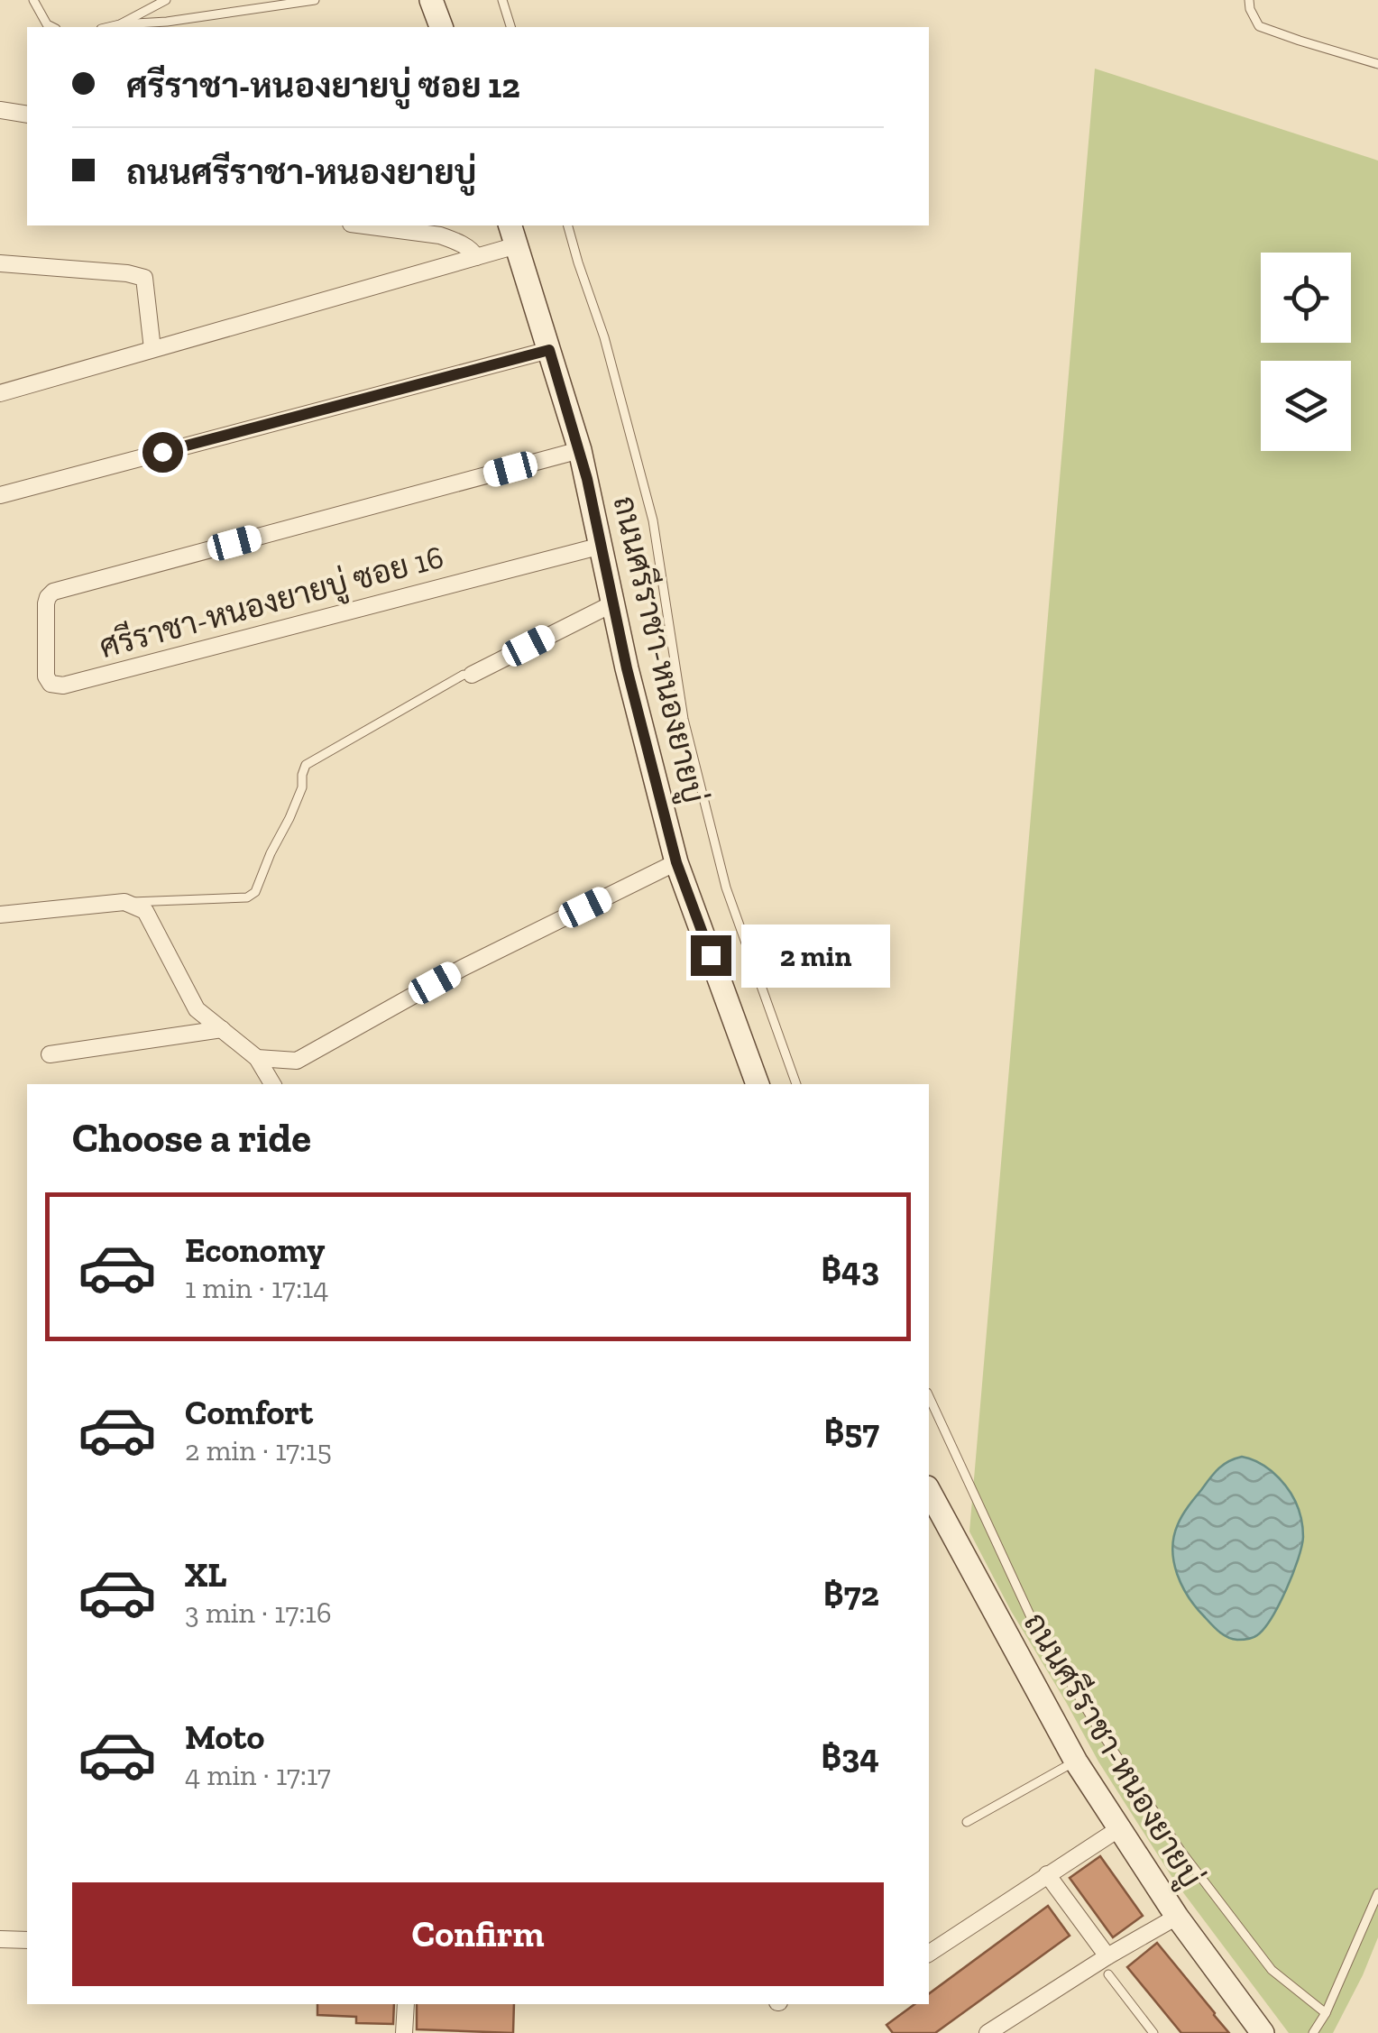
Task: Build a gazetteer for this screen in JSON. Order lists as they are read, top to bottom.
{
  "streets": {
    "main road": ["ถนนศรีราชา-หนองยายบู่"],
    "street": ["ศรีราชา-หนองยายบู่ ซอย 16"]
  },
  "crossings": [
    ["ศรีราชา-หนองยายบู่ ซอย 16", "ถนนศรีราชา-หนองยายบู่"]
  ],
  "page": {
    "banner": ["ศรีราชา-หนองยายบู่ ซอย 12", "ถนนศรีราชา-หนองยายบู่"],
    "bubble": "2 min",
    "heading": "Choose a ride",
    "list": [
      {
        "name": "Economy",
        "note": "1 min · 17:14",
        "value": "฿43"
      },
      {
        "name": "Comfort",
        "note": "2 min · 17:15",
        "value": "฿57"
      },
      {
        "name": "XL",
        "note": "3 min · 17:16",
        "value": "฿72"
      },
      {
        "name": "Moto",
        "note": "4 min · 17:17",
        "value": "฿34"
      }
    ],
    "buttons": "Confirm"
  }
}
